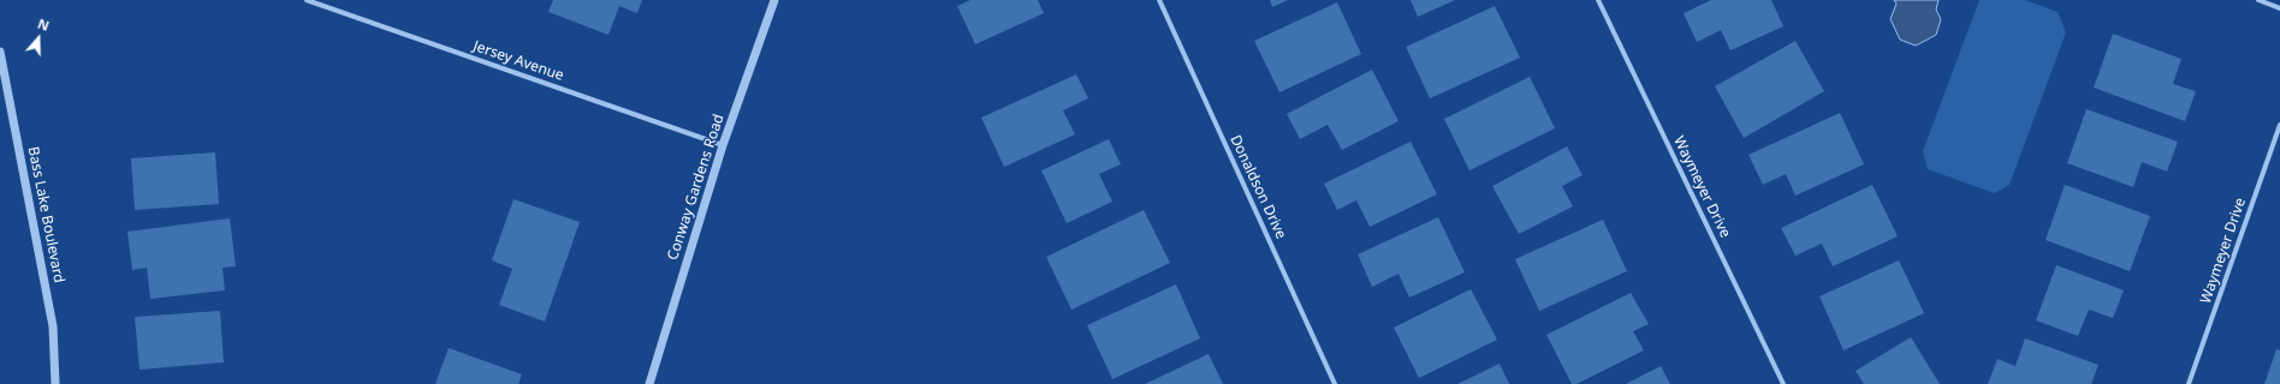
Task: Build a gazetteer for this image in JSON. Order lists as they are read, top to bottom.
{
  "streets": {
    "street": [
      "Jersey Avenue",
      "Conway Gardens Road",
      "Donaldson Drive",
      "Waymeyer Drive",
      "Bass Lake Boulevard"
    ]
  },
  "crossings": [
    ["Jersey Avenue", "Conway Gardens Road"]
  ],
  "north": "top"
}
